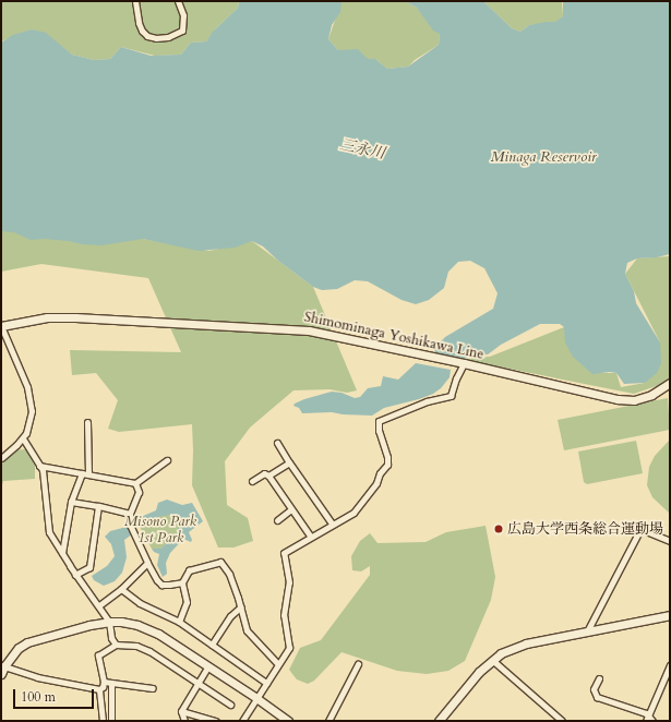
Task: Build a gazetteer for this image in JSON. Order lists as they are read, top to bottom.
{
  "streets": {
    "main road": ["Shimominaga Yoshikawa Line"]
  },
  "water": ["三永川", "Minaga Reservoir"],
  "parks": ["Misono Park 1st Park"],
  "places": ["広島大学西条総合運動場"],
  "scale_bar": "100 m"
}
